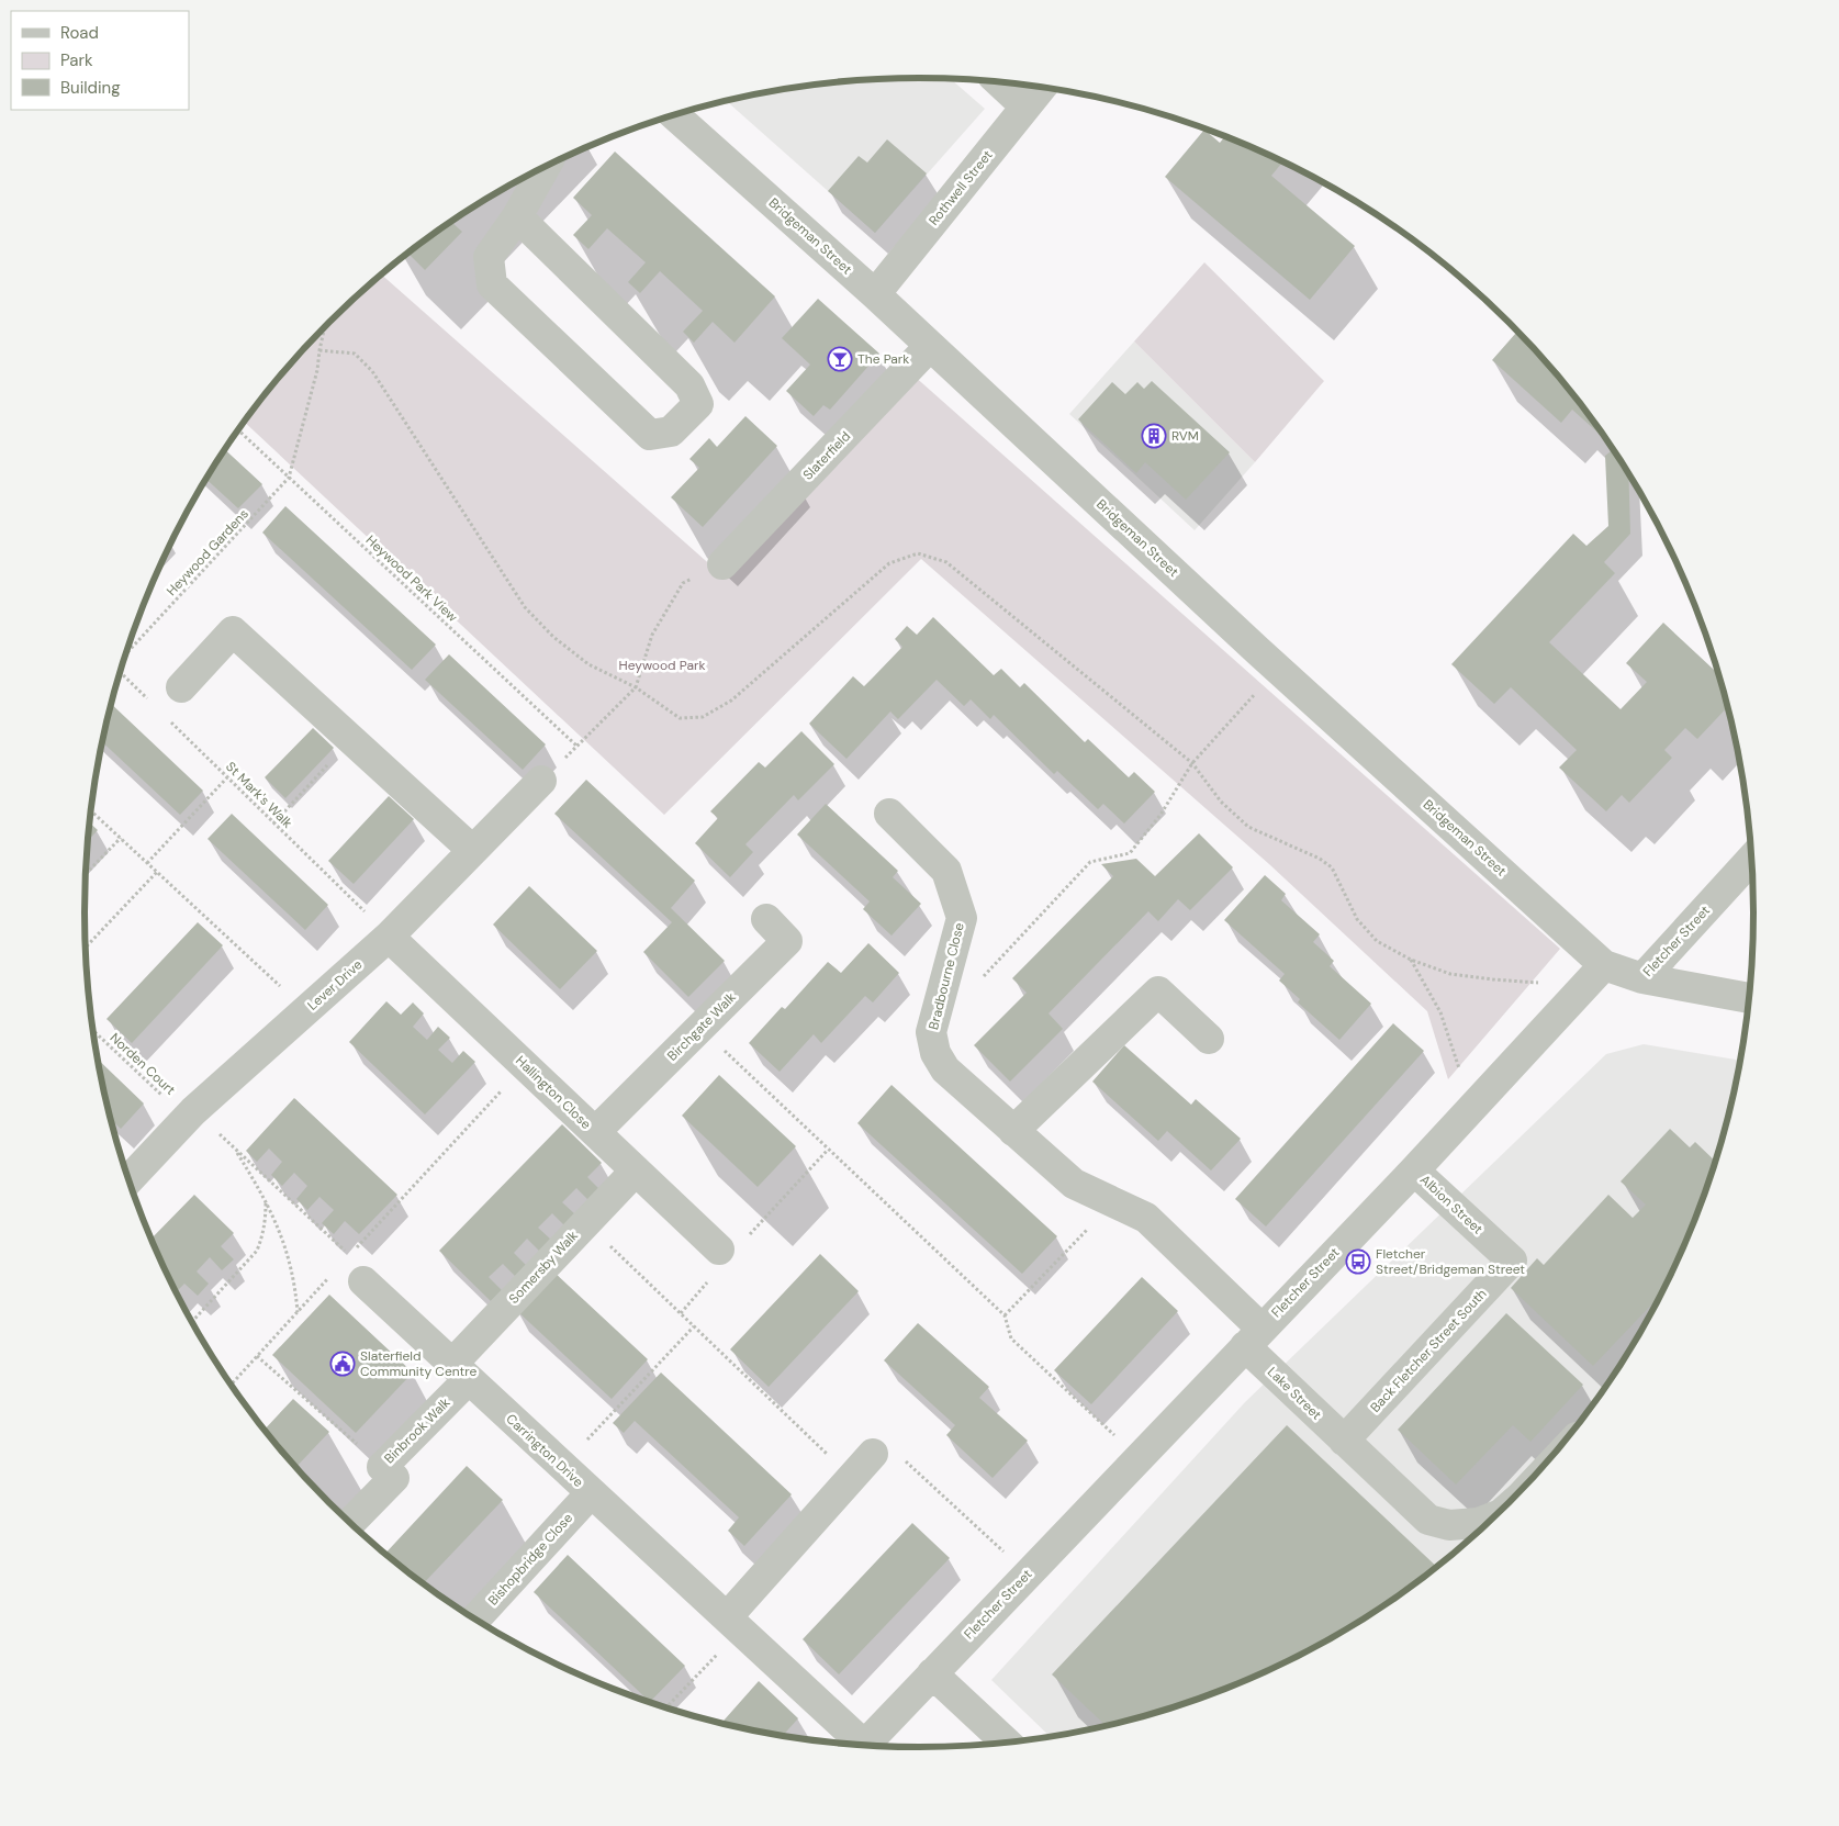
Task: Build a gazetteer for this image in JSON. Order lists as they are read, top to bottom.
{
  "streets": {
    "street": [
      "Rothwell Street",
      "Bridgeman Street",
      "Slaterfield",
      "Fletcher Street",
      "Bradbourne Close",
      "Lever Drive",
      "Birchgate Walk",
      "Hallington Close",
      "Albion Street",
      "Somersby Walk",
      "Back Fletcher Street South",
      "Lake Street",
      "Binbrook Walk",
      "Carrington Drive",
      "Bishopbridge Close"
    ],
    "path": [
      "Heywood Gardens",
      "Heywood Park View",
      "St Mark's Walk",
      "Norden Court"
    ]
  },
  "crossings": [
    ["Rothwell Street", "Bridgeman Street"],
    ["Bridgeman Street", "Slaterfield"],
    ["Bridgeman Street", "Fletcher Street"],
    ["Heywood Gardens", "Heywood Park View"],
    ["St Mark's Walk", "Lever Drive"],
    ["St Mark's Walk", "Hallington Close"],
    ["Fletcher Street", "Bradbourne Close"],
    ["Fletcher Street", "Albion Street"],
    ["Fletcher Street", "Lake Street"],
    ["Bradbourne Close", "Lake Street"],
    ["Lever Drive", "Norden Court"],
    ["Lever Drive", "Hallington Close"],
    ["Birchgate Walk", "Hallington Close"],
    ["Norden Court", "Hallington Close"],
    ["Hallington Close", "Somersby Walk"],
    ["Albion Street", "Back Fletcher Street South"],
    ["Somersby Walk", "Binbrook Walk"],
    ["Somersby Walk", "Carrington Drive"],
    ["Back Fletcher Street South", "Lake Street"],
    ["Binbrook Walk", "Carrington Drive"],
    ["Carrington Drive", "Bishopbridge Close"]
  ],
  "parks": ["Heywood Park"],
  "places": {
    "bar": ["The Park"],
    "building": ["RVM"],
    "bus stop": ["Fletcher Street/Bridgeman Street"],
    "public building": ["Slaterfield Community Centre"]
  },
  "legend": ["Road", "Park", "Building"]
}
